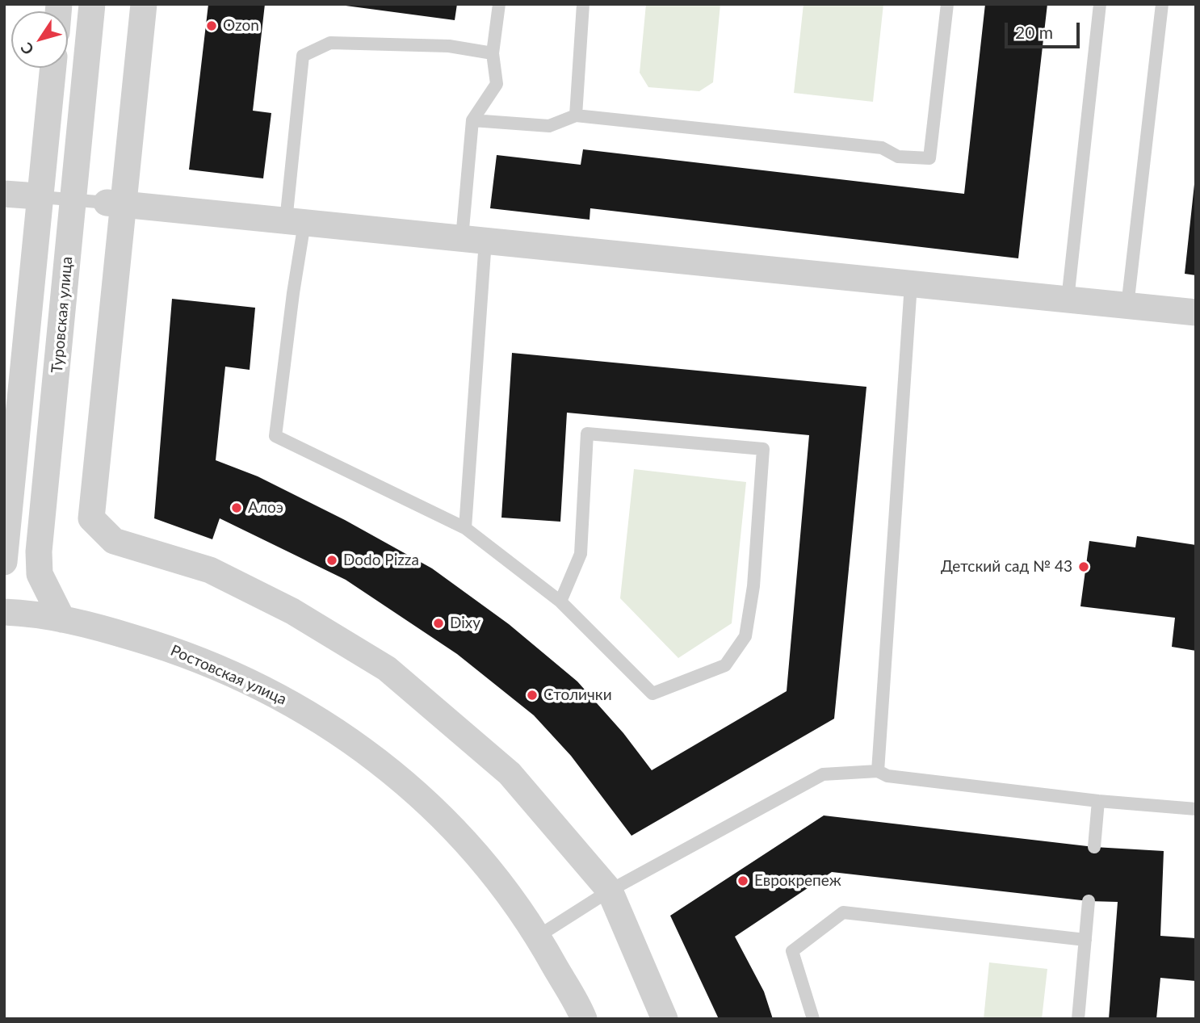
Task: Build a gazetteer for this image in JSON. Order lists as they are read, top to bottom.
{
  "streets": {
    "street": ["Туровская улица", "Ростовская улица"]
  },
  "crossings": [
    ["Туровская улица", "Ростовская улица"]
  ],
  "places": [
    "Ozon",
    "Алоэ",
    "Dodo Pizza",
    "Детский сад № 43",
    "Dixy",
    "Столички",
    "Еврокрепеж"
  ],
  "scale_bar": "20 m",
  "north": "bottom left"
}
